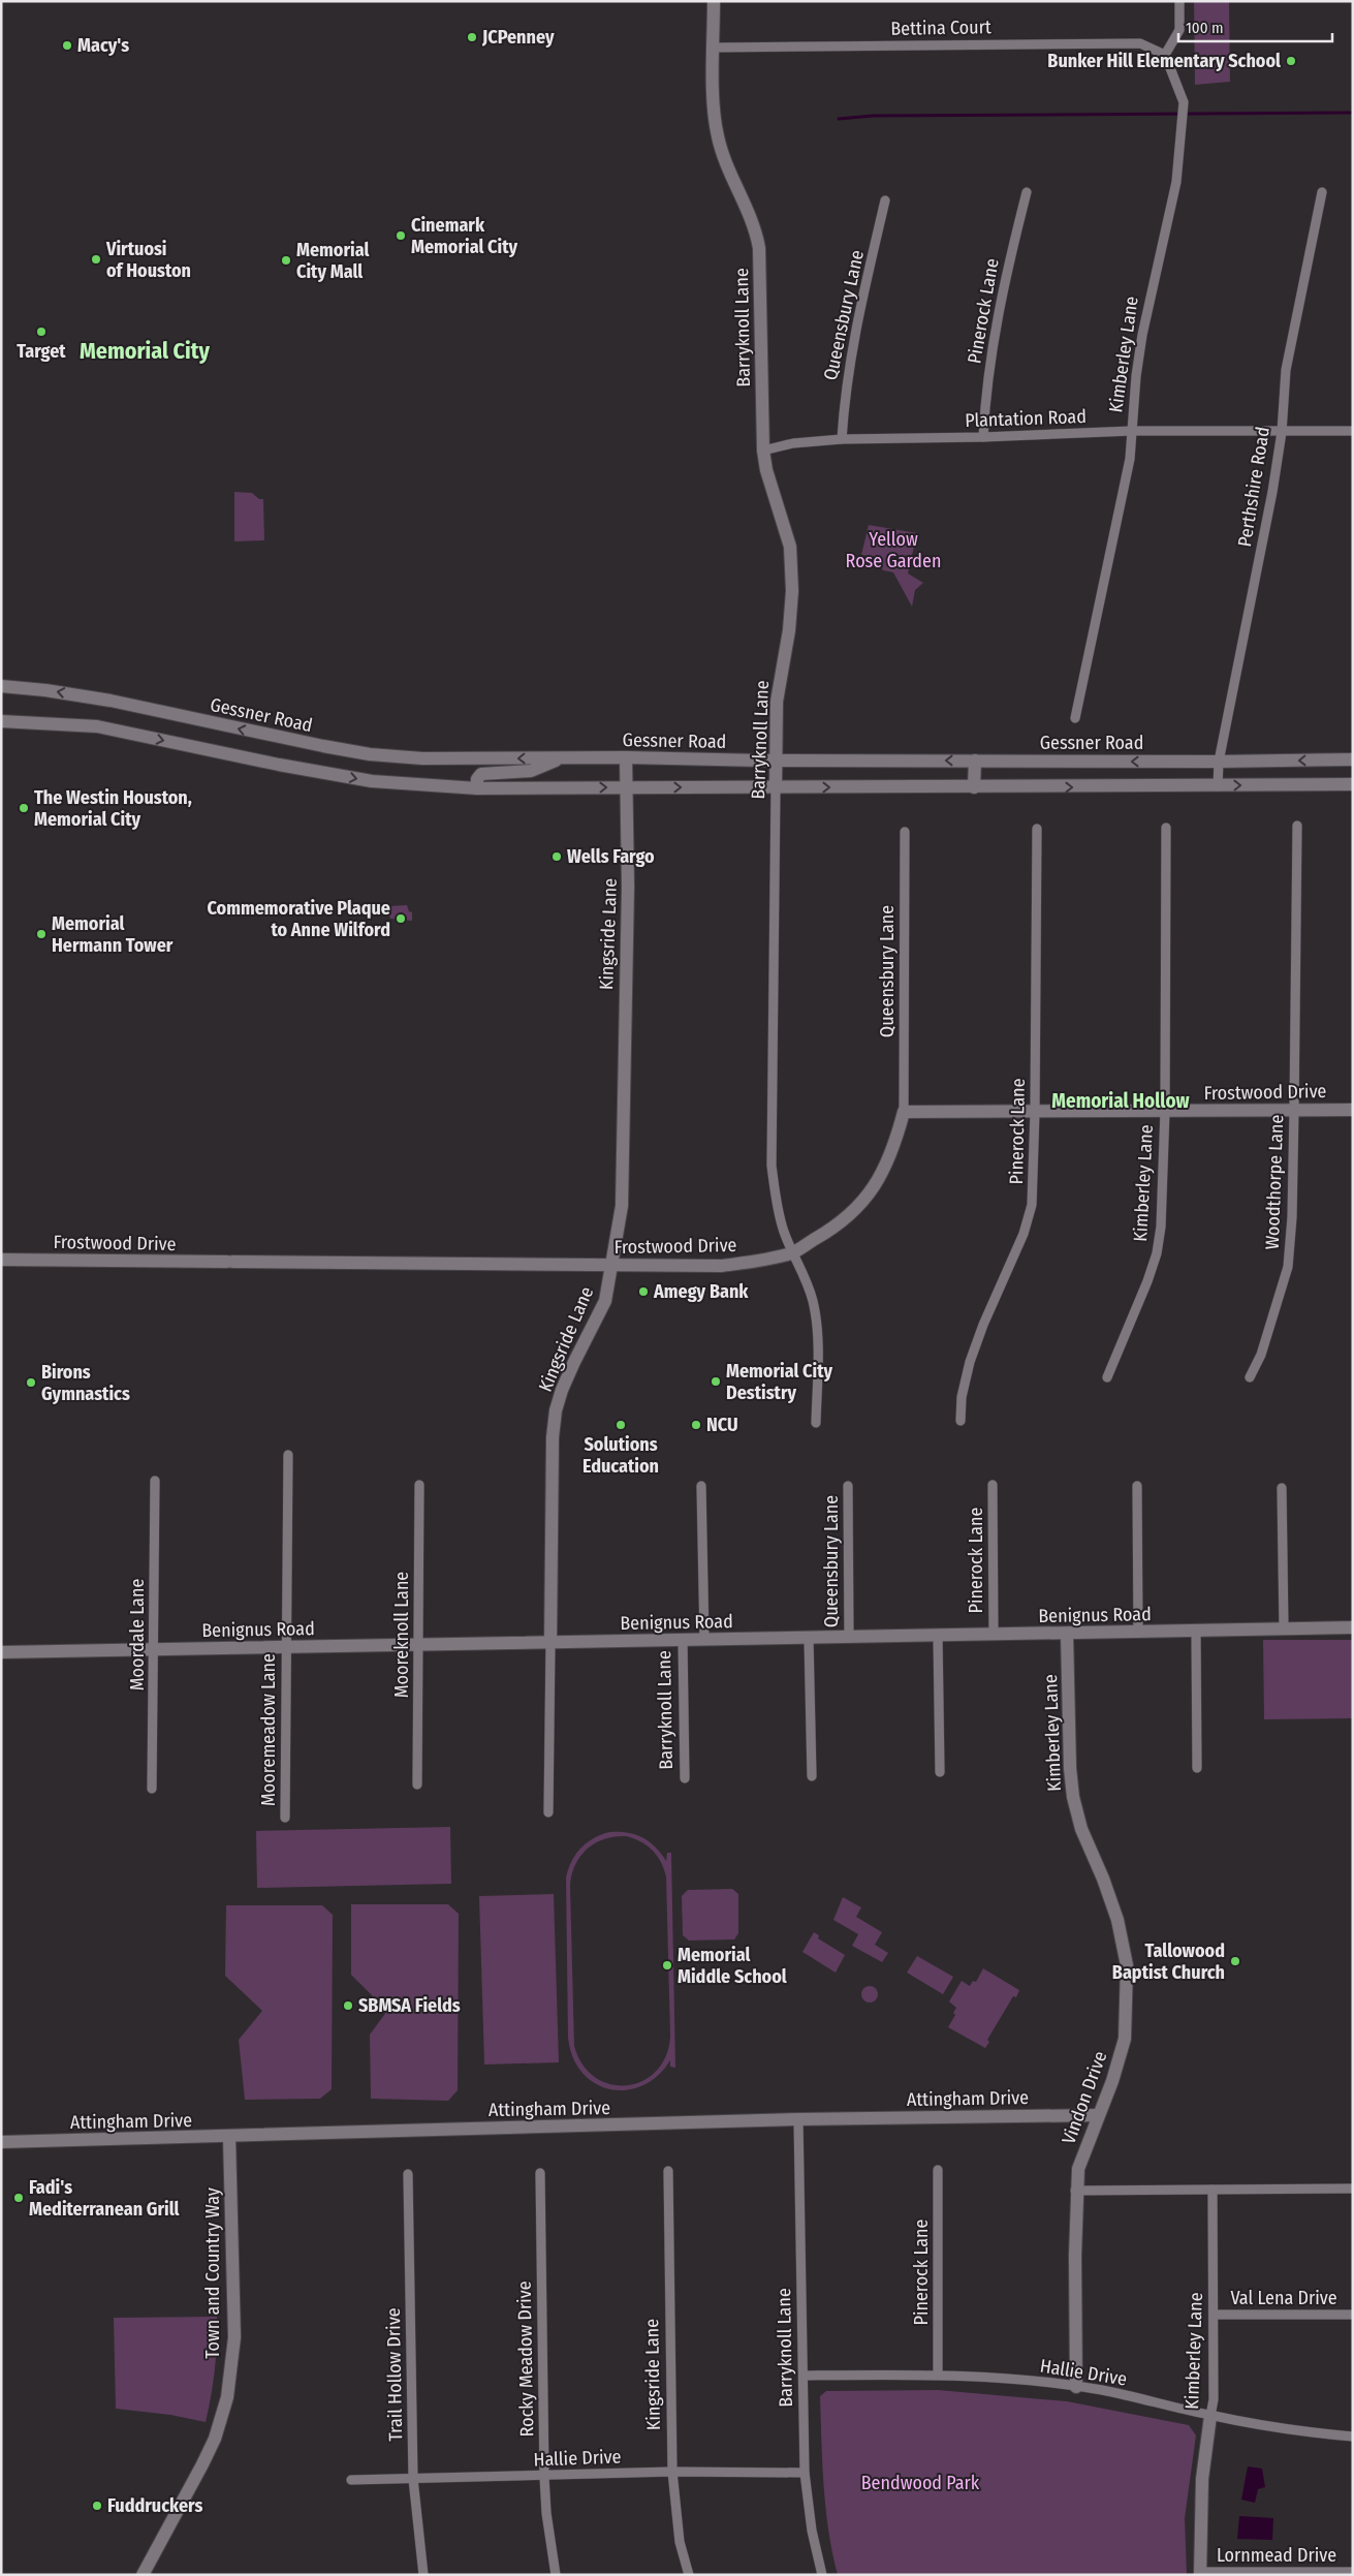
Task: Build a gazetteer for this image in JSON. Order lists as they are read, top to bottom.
{
  "streets": {
    "street": [
      "Bettina Court",
      "Pinerock Lane",
      "Queensbury Lane",
      "Barryknoll Lane",
      "Kimberley Lane",
      "Plantation Road",
      "Perthshire Road",
      "Gessner Road",
      "Kingsride Lane",
      "Frostwood Drive",
      "Woodthorpe Lane",
      "Benignus Road",
      "Moordale Lane",
      "Mooreknoll Lane",
      "Mooremeadow Lane",
      "Vindon Drive",
      "Attingham Drive",
      "Town and Country Way",
      "Val Lena Drive",
      "Rocky Meadow Drive",
      "Hallie Drive",
      "Trail Hollow Drive",
      "Lornmead Drive"
    ]
  },
  "crossings": [
    ["Bettina Court", "Barryknoll Lane"],
    ["Bettina Court", "Kimberley Lane"],
    ["Pinerock Lane", "Plantation Road"],
    ["Pinerock Lane", "Frostwood Drive"],
    ["Pinerock Lane", "Benignus Road"],
    ["Pinerock Lane", "Hallie Drive"],
    ["Queensbury Lane", "Plantation Road"],
    ["Queensbury Lane", "Frostwood Drive"],
    ["Queensbury Lane", "Benignus Road"],
    ["Barryknoll Lane", "Plantation Road"],
    ["Barryknoll Lane", "Gessner Road"],
    ["Barryknoll Lane", "Frostwood Drive"],
    ["Barryknoll Lane", "Benignus Road"],
    ["Barryknoll Lane", "Attingham Drive"],
    ["Barryknoll Lane", "Hallie Drive"],
    ["Kimberley Lane", "Plantation Road"],
    ["Kimberley Lane", "Frostwood Drive"],
    ["Kimberley Lane", "Benignus Road"],
    ["Kimberley Lane", "Vindon Drive"],
    ["Kimberley Lane", "Val Lena Drive"],
    ["Kimberley Lane", "Hallie Drive"],
    ["Kimberley Lane", "Lornmead Drive"],
    ["Plantation Road", "Perthshire Road"],
    ["Perthshire Road", "Gessner Road"],
    ["Gessner Road", "Kingsride Lane"],
    ["Kingsride Lane", "Frostwood Drive"],
    ["Kingsride Lane", "Benignus Road"],
    ["Kingsride Lane", "Hallie Drive"],
    ["Frostwood Drive", "Woodthorpe Lane"],
    ["Benignus Road", "Moordale Lane"],
    ["Benignus Road", "Mooreknoll Lane"],
    ["Benignus Road", "Mooremeadow Lane"],
    ["Vindon Drive", "Attingham Drive"],
    ["Vindon Drive", "Hallie Drive"],
    ["Attingham Drive", "Town and Country Way"],
    ["Rocky Meadow Drive", "Hallie Drive"],
    ["Hallie Drive", "Trail Hollow Drive"]
  ],
  "districts": ["Memorial City", "Memorial Hollow"],
  "parks": ["Yellow Rose Garden", "Bendwood Park"],
  "places": [
    "JCPenney",
    "Macy's",
    "Bunker Hill Elementary School",
    "Cinemark Memorial City",
    "Virtuosi of Houston",
    "Memorial City Mall",
    "Target",
    "The Westin Houston, Memorial City",
    "Wells Fargo",
    "Commemorative Plaque to Anne Wilford",
    "Memorial Hermann Tower",
    "Amegy Bank",
    "Memorial City Destistry",
    "Birons Gymnastics",
    "Solutions Education",
    "NCU",
    "Tallowood Baptist Church",
    "Memorial Middle School",
    "SBMSA Fields",
    "Fadi's Mediterranean Grill",
    "Fuddruckers"
  ],
  "scale_bar": "100 m"
}
